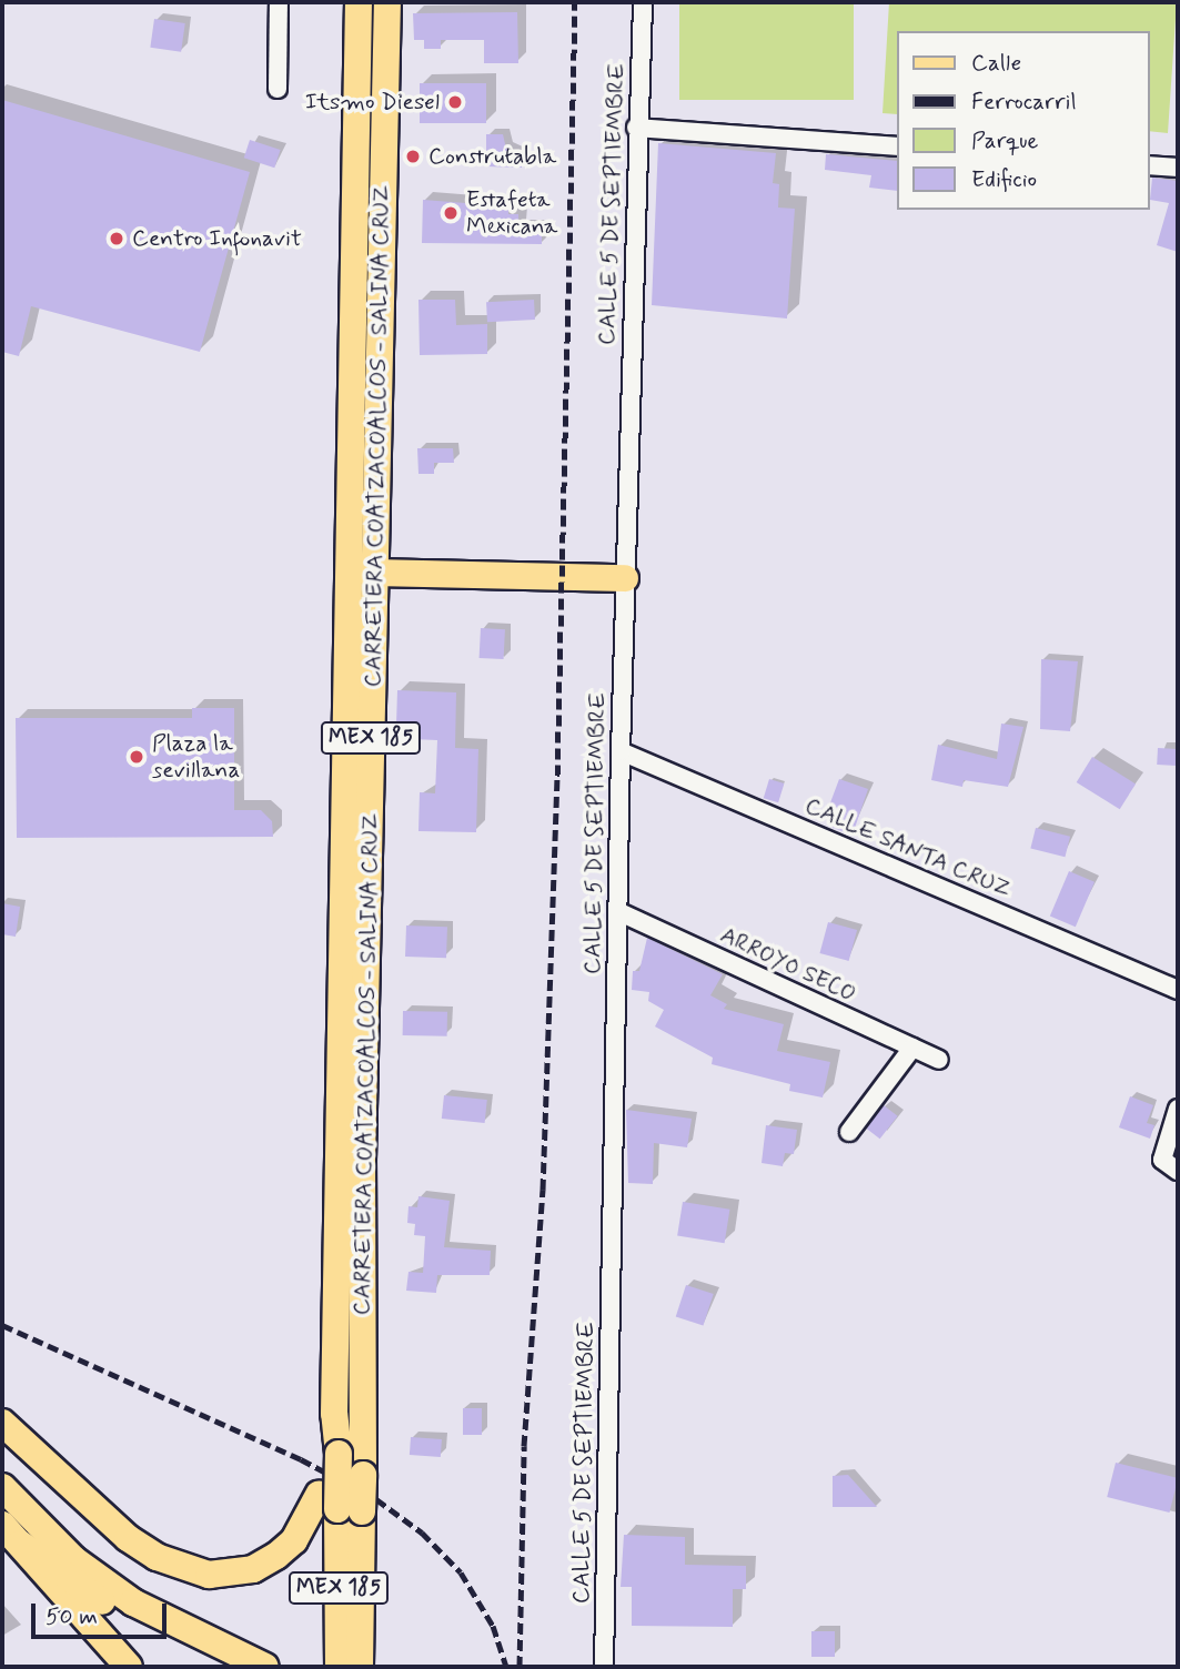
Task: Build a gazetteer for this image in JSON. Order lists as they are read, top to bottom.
{
  "streets": {
    "main road": ["CARRETERA COATZACOALCOS - SALINA CRUZ", "MEX 185"],
    "street": ["CALLE 5 DE SEPTIEMBRE", "CALLE SANTA CRUZ", "ARROYO SECO"]
  },
  "crossings": [
    ["CALLE 5 DE SEPTIEMBRE", "CALLE SANTA CRUZ"],
    ["CALLE 5 DE SEPTIEMBRE", "ARROYO SECO"],
    ["CARRETERA COATZACOALCOS - SALINA CRUZ", "MEX 185"]
  ],
  "places": [
    "Itsmo Diesel",
    "Construtabla",
    "Estafeta Mexicana",
    "Centro Infonavit",
    "Plaza la sevillana"
  ],
  "legend": [
    "Calle",
    "Ferrocarril",
    "Parque",
    "Edificio"
  ],
  "scale_bar": "50 m"
}
